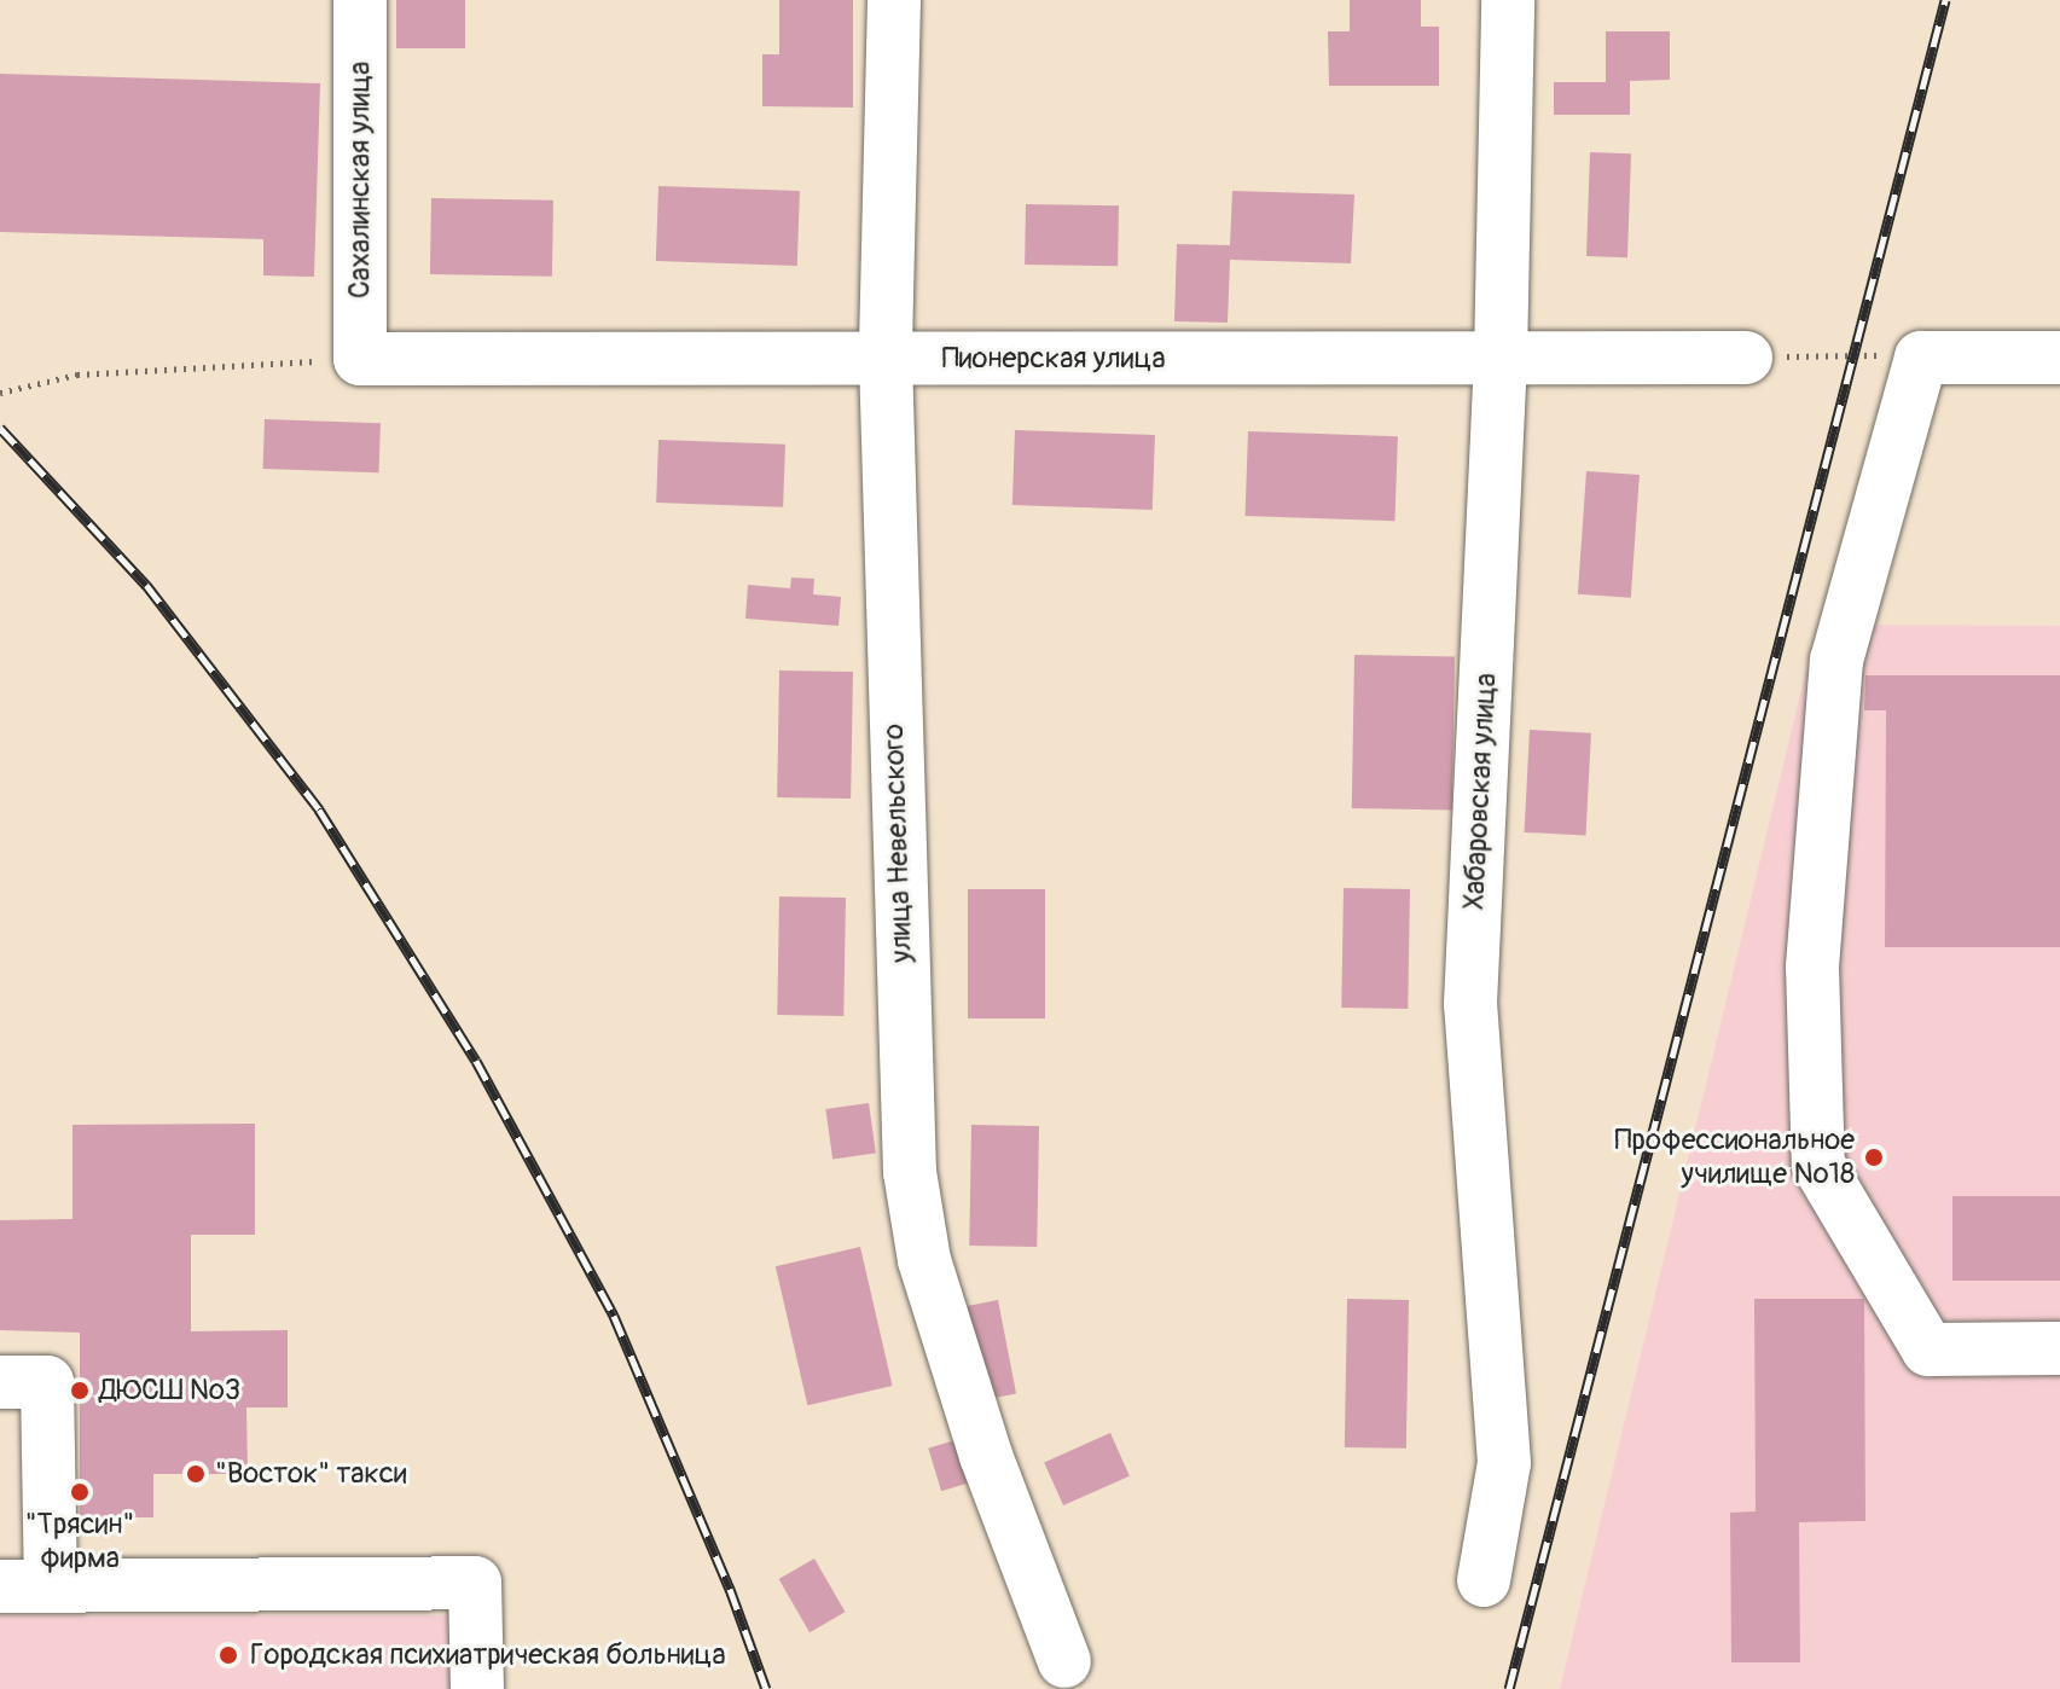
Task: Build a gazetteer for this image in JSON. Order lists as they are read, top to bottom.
{
  "streets": {
    "street": [
      "Сахалинская улица",
      "Пионерская улица",
      "Хабаровская улица",
      "улица Невельского"
    ]
  },
  "crossings": [
    ["Сахалинская улица", "Пионерская улица"],
    ["Пионерская улица", "Хабаровская улица"],
    ["Пионерская улица", "улица Невельского"]
  ],
  "places": [
    "Профессиональное училище №18",
    "ДЮСШ №3",
    "\"Восток\" такси",
    "\"Трясин\" фирма",
    "Городская психиатрическая больница"
  ]
}
